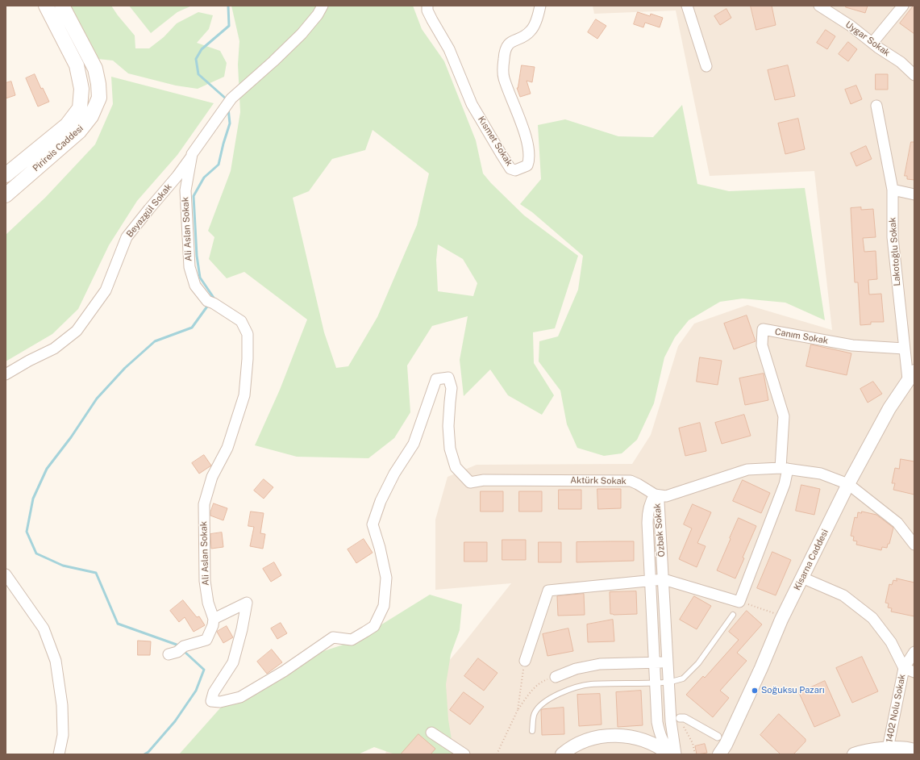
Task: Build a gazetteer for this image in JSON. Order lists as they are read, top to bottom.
{
  "streets": {
    "main road": ["Pirireis Caddesi"],
    "street": [
      "Uygar Sokak",
      "Kısmet Sokak",
      "Beyazgül Sokak",
      "Ali Aslan Sokak",
      "Lakotoğlu Sokak",
      "Canım Sokak",
      "Aktürk Sokak",
      "Özbak Sokak",
      "Kisarna Caddesi",
      "1402 Nolu Sokak"
    ]
  },
  "crossings": [
    ["Beyazgül Sokak", "Ali Aslan Sokak"],
    ["Ali Aslan Sokak", "Aktürk Sokak"],
    ["Lakotoğlu Sokak", "Canım Sokak"],
    ["Lakotoğlu Sokak", "Kisarna Caddesi"],
    ["Aktürk Sokak", "Özbak Sokak"]
  ],
  "places": ["Soğuksu Pazarı"]
}
